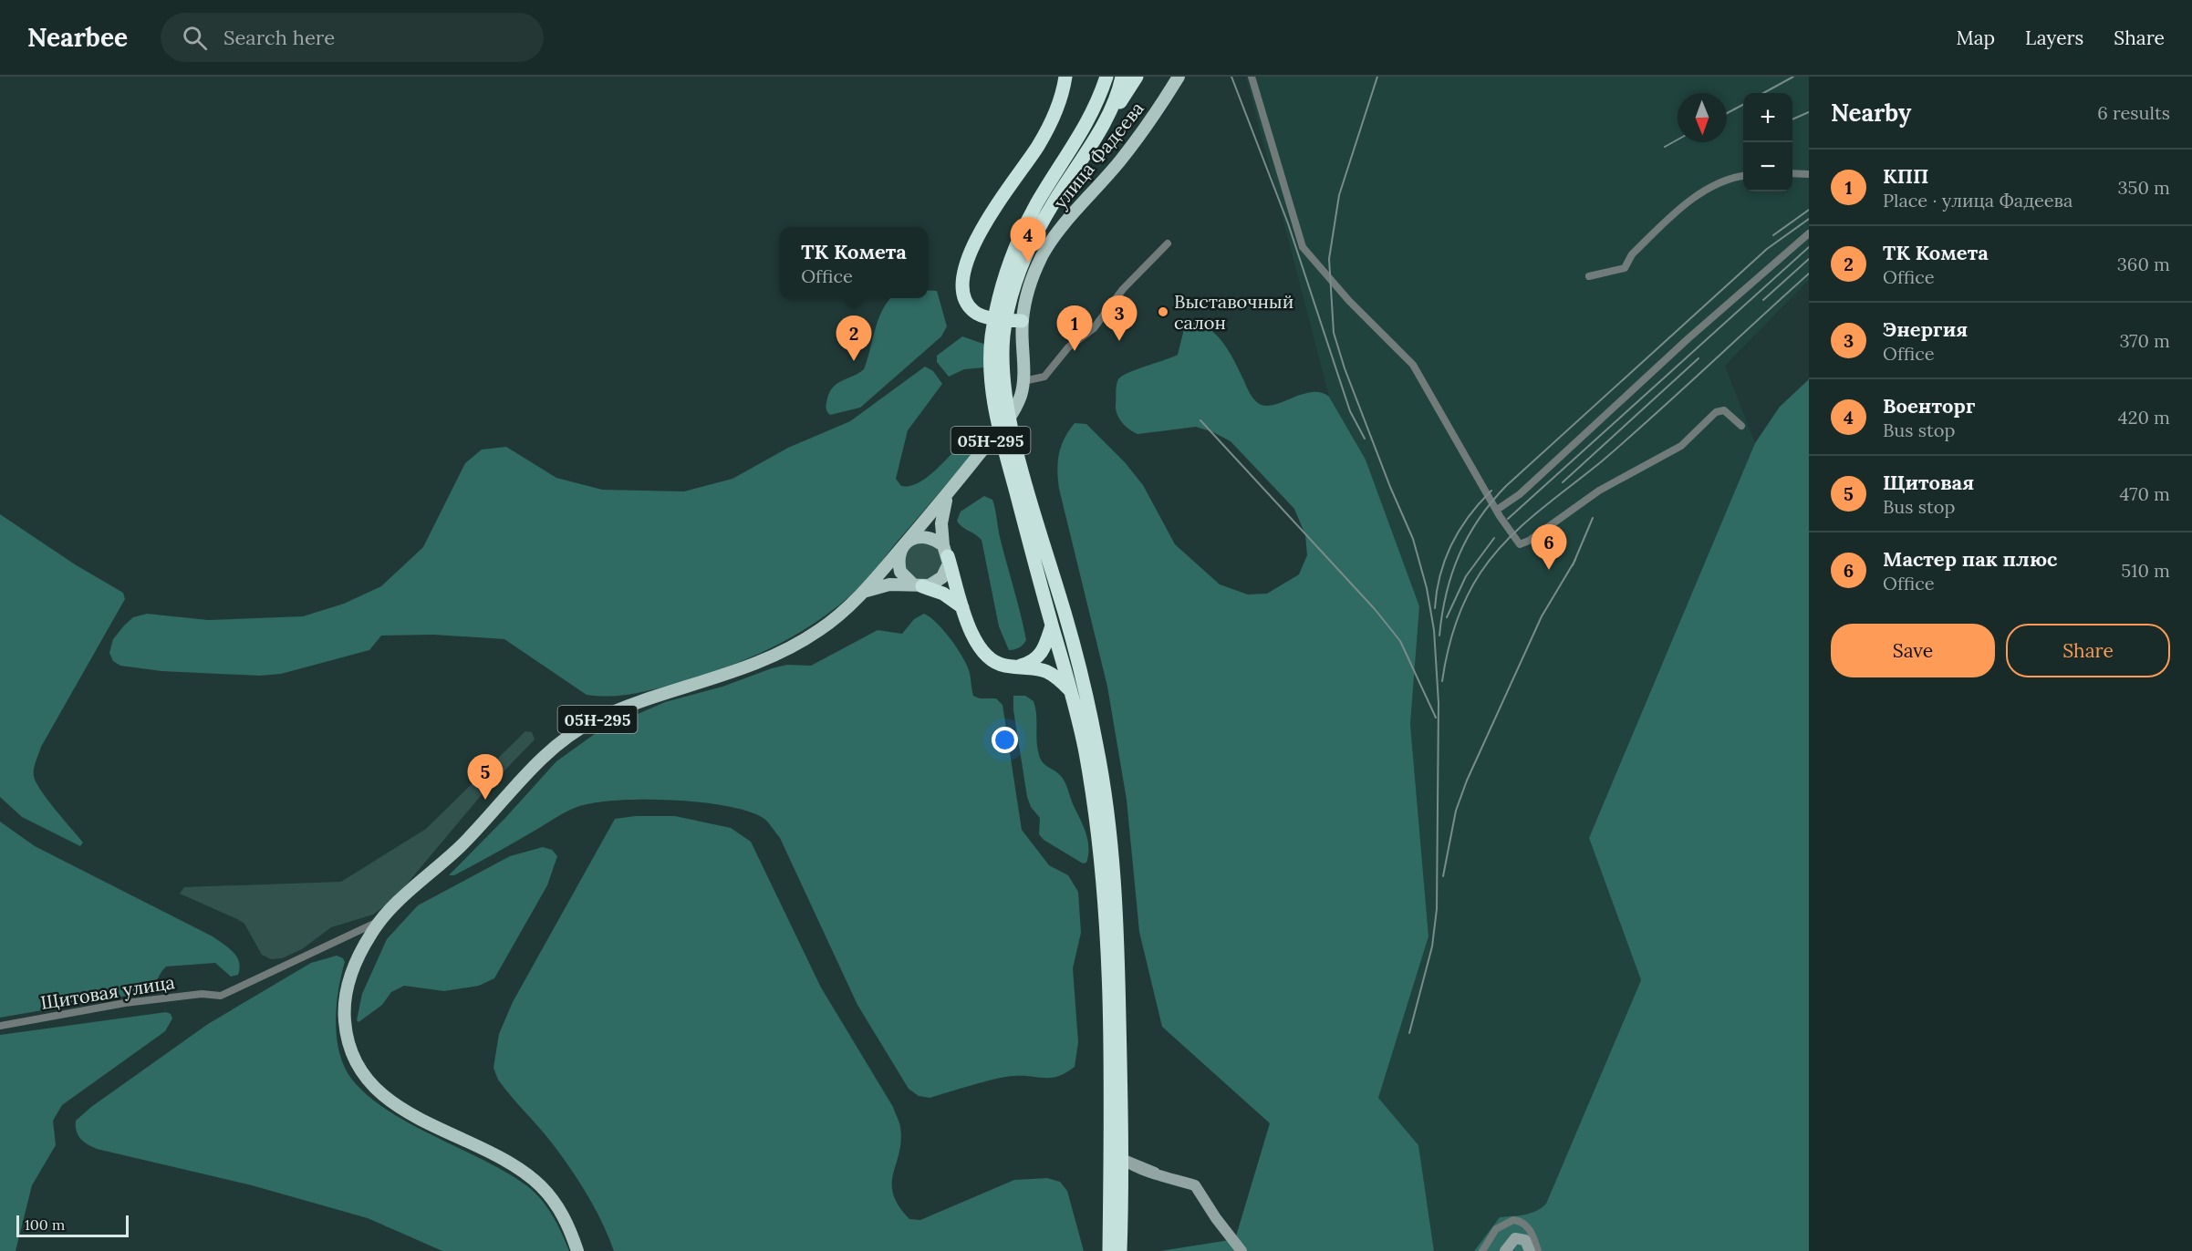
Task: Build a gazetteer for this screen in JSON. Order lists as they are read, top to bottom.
{
  "streets": {
    "highway": ["05Н-295"],
    "main road": ["улица Фадеева"],
    "street": ["Щитовая улица"]
  },
  "crossings": [
    ["улица Фадеева", "05Н-295"],
    ["05Н-295", "Щитовая улица"]
  ],
  "places": ["Выставочный салон"],
  "scale_bar": "100 m",
  "north": "bottom",
  "page": {
    "header": "Nearbee",
    "search": "Search here",
    "nav": ["Map", "Layers", "Share"],
    "heading": ["Nearby", "6 results"],
    "map_buttons": ["+", "−"],
    "list": [
      {
        "mark": "1",
        "name": "КПП",
        "note": "Place · улица Фадеева",
        "value": "350 m"
      },
      {
        "mark": "2",
        "name": "ТК Комета",
        "note": "Office",
        "value": "360 m"
      },
      {
        "mark": "3",
        "name": "Энергия",
        "note": "Office",
        "value": "370 m"
      },
      {
        "mark": "4",
        "name": "Военторг",
        "note": "Bus stop",
        "value": "420 m"
      },
      {
        "mark": "5",
        "name": "Щитовая",
        "note": "Bus stop",
        "value": "470 m"
      },
      {
        "mark": "6",
        "name": "Мастер пак плюс",
        "note": "Office",
        "value": "510 m"
      }
    ],
    "pins": [
      "4",
      "3",
      "1",
      "2",
      "6",
      "5"
    ],
    "popup": ["ТК Комета", "Office"],
    "buttons": ["Save", "Share"],
    "scale": "100 m"
  }
}
